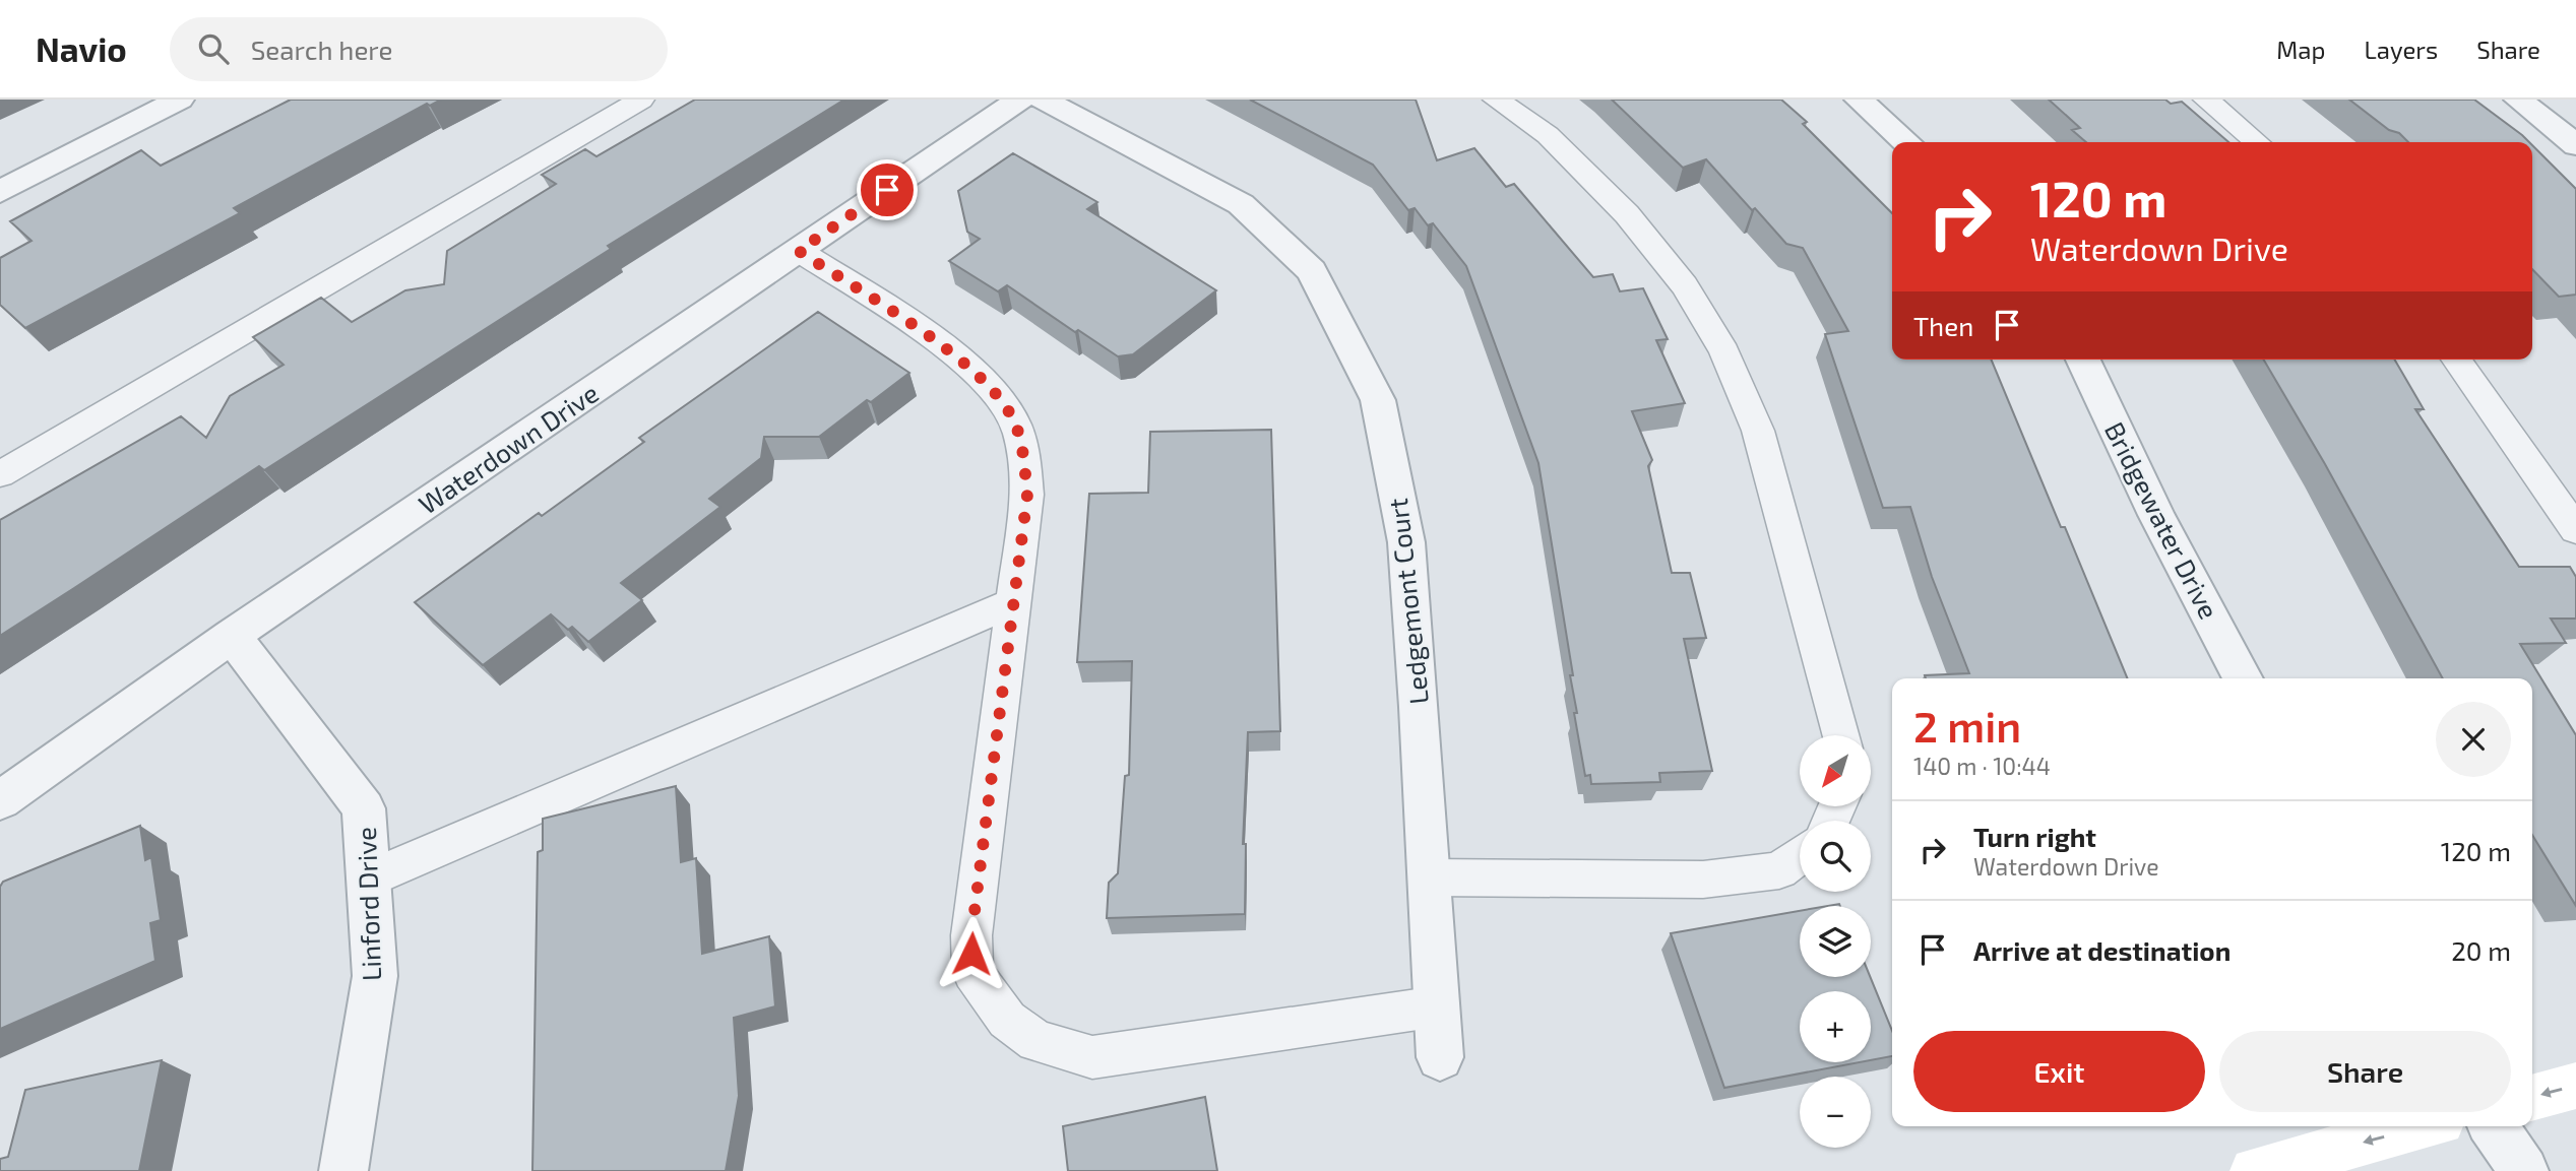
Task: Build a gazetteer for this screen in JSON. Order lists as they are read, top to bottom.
{
  "streets": {
    "street": [
      "Waterdown Drive",
      "Bridgewater Drive",
      "Ledgemont Court",
      "Linford Drive"
    ]
  },
  "crossings": [
    ["Waterdown Drive", "Linford Drive"]
  ],
  "north": "bottom left",
  "page": {
    "header": "Navio",
    "search": "Search here",
    "nav": ["Map", "Layers", "Share"],
    "turn": ["120 m", "Waterdown Drive"],
    "then": "Then",
    "heading": ["2 min", "140 m · 10:44"],
    "map_buttons": ["+", "−"],
    "list": [
      {
        "name": "Turn right",
        "note": "Waterdown Drive",
        "value": "120 m"
      },
      {
        "name": "Arrive at destination",
        "value": "20 m"
      }
    ],
    "buttons": ["Exit", "Share"]
  }
}
